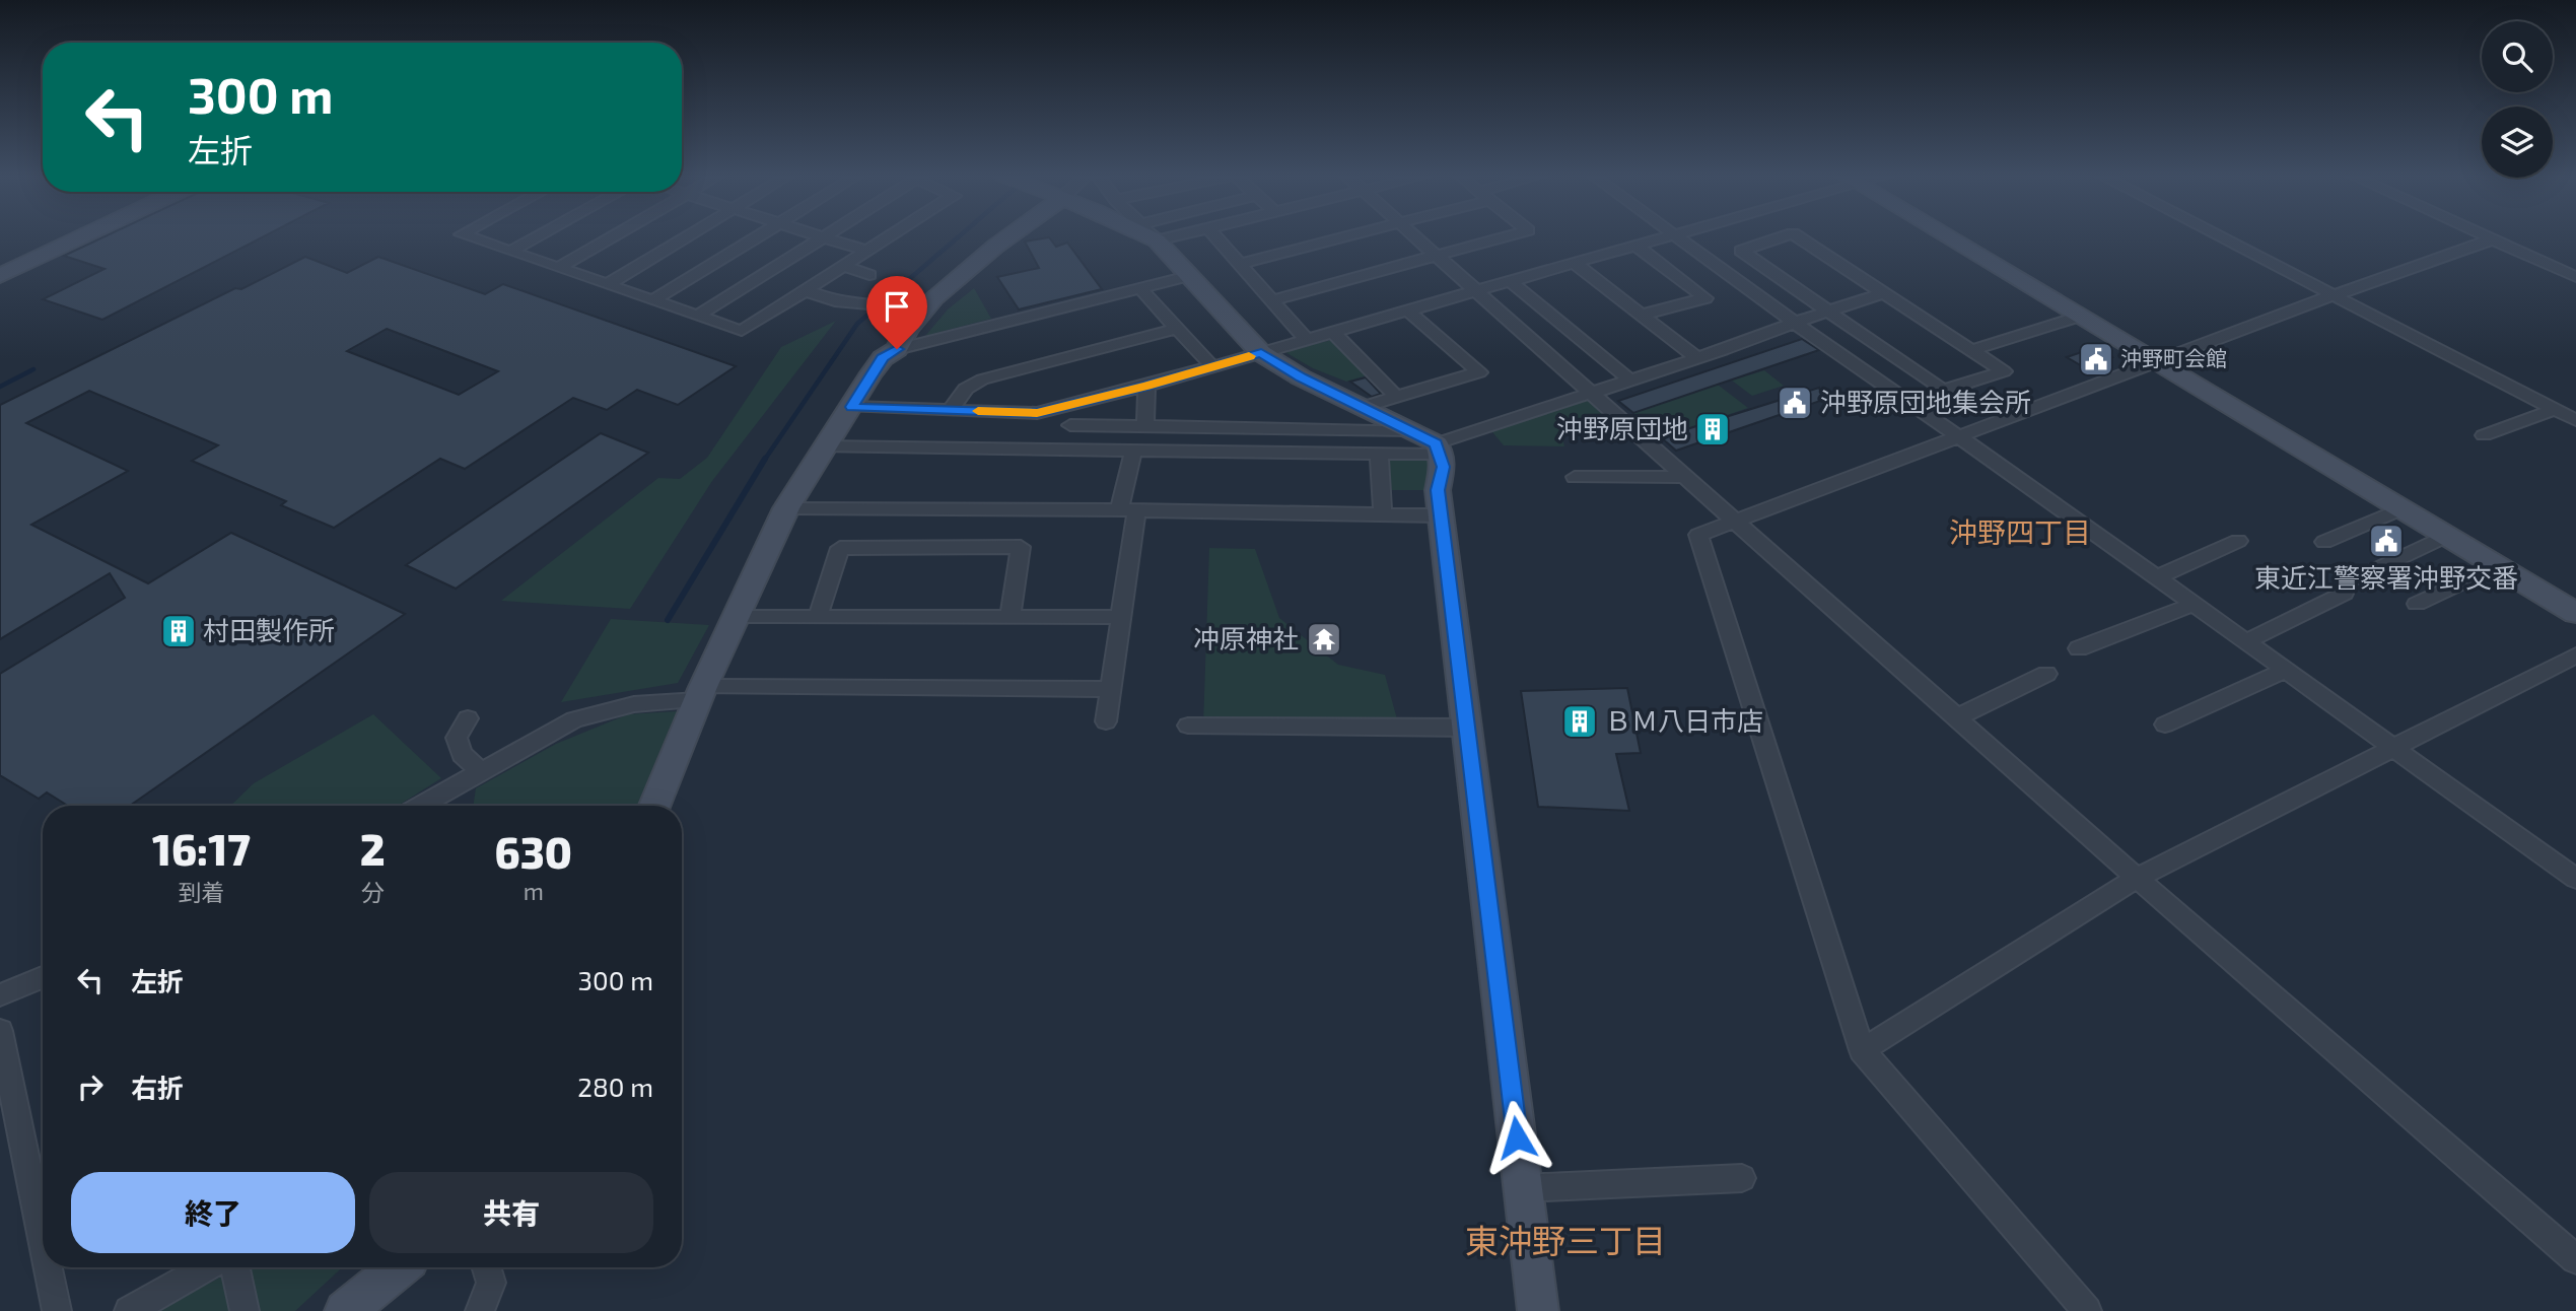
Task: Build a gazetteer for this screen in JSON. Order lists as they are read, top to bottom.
{
  "districts": ["沖野四丁目", "東沖野三丁目"],
  "places": {
    "public building": ["沖野町会館", "沖野原団地集会所", "東近江警察署沖野交番"],
    "building": ["沖野原団地", "村田製作所", "ＢＭ八日市店"],
    "temple": ["冲原神社"]
  },
  "page": {
    "turn": ["300 m", "左折"],
    "eta": [
      "16:17",
      "到着",
      "2",
      "分",
      "630",
      "m"
    ],
    "list": [
      {
        "name": "左折",
        "value": "300 m"
      },
      {
        "name": "右折",
        "value": "280 m"
      }
    ],
    "buttons": ["終了", "共有"]
  }
}
